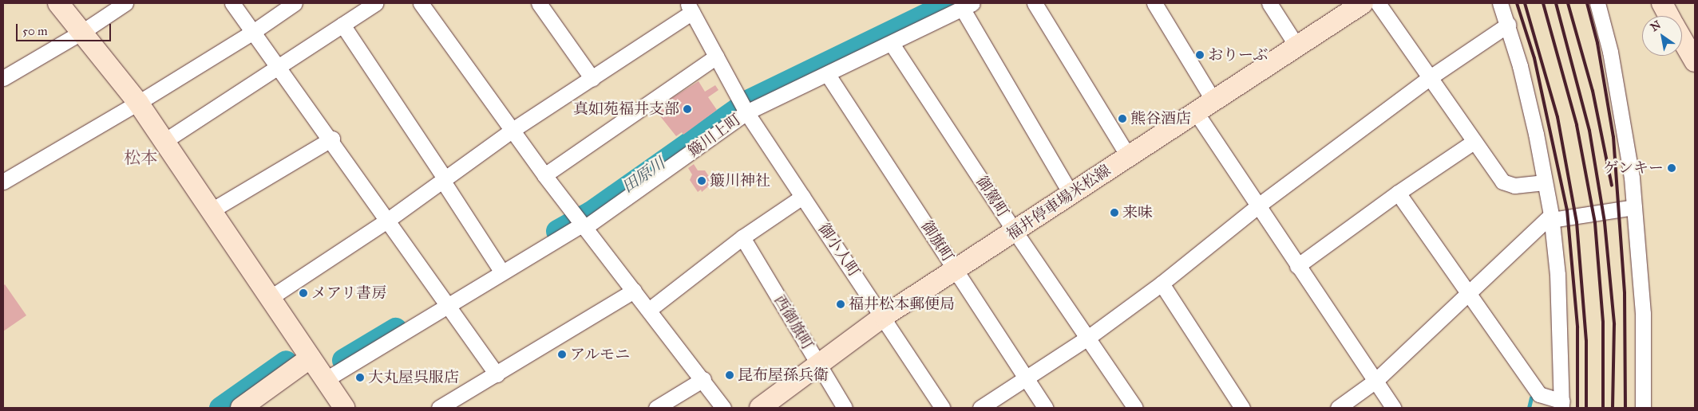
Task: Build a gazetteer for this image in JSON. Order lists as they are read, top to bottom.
{
  "streets": {
    "main road": ["福井停車場米松線"],
    "street": [
      "簸川上町",
      "御駕町",
      "御旗町",
      "御小人町",
      "西御旗町"
    ]
  },
  "crossings": [
    ["簸川上町", "御駕町"],
    ["簸川上町", "御旗町"],
    ["簸川上町", "御小人町"],
    ["御駕町", "福井停車場米松線"],
    ["福井停車場米松線", "御旗町"],
    ["福井停車場米松線", "御小人町"],
    ["福井停車場米松線", "西御旗町"]
  ],
  "districts": ["松本"],
  "water": ["田原川"],
  "places": [
    "おりーぶ",
    "真如苑福井支部",
    "熊谷酒店",
    "ゲンキー",
    "簸川神社",
    "来味",
    "メアリ書房",
    "福井松本郵便局",
    "アルモニ",
    "昆布屋孫兵衛",
    "大丸屋呉服店"
  ],
  "scale_bar": "50 m",
  "north": "top left"
}
